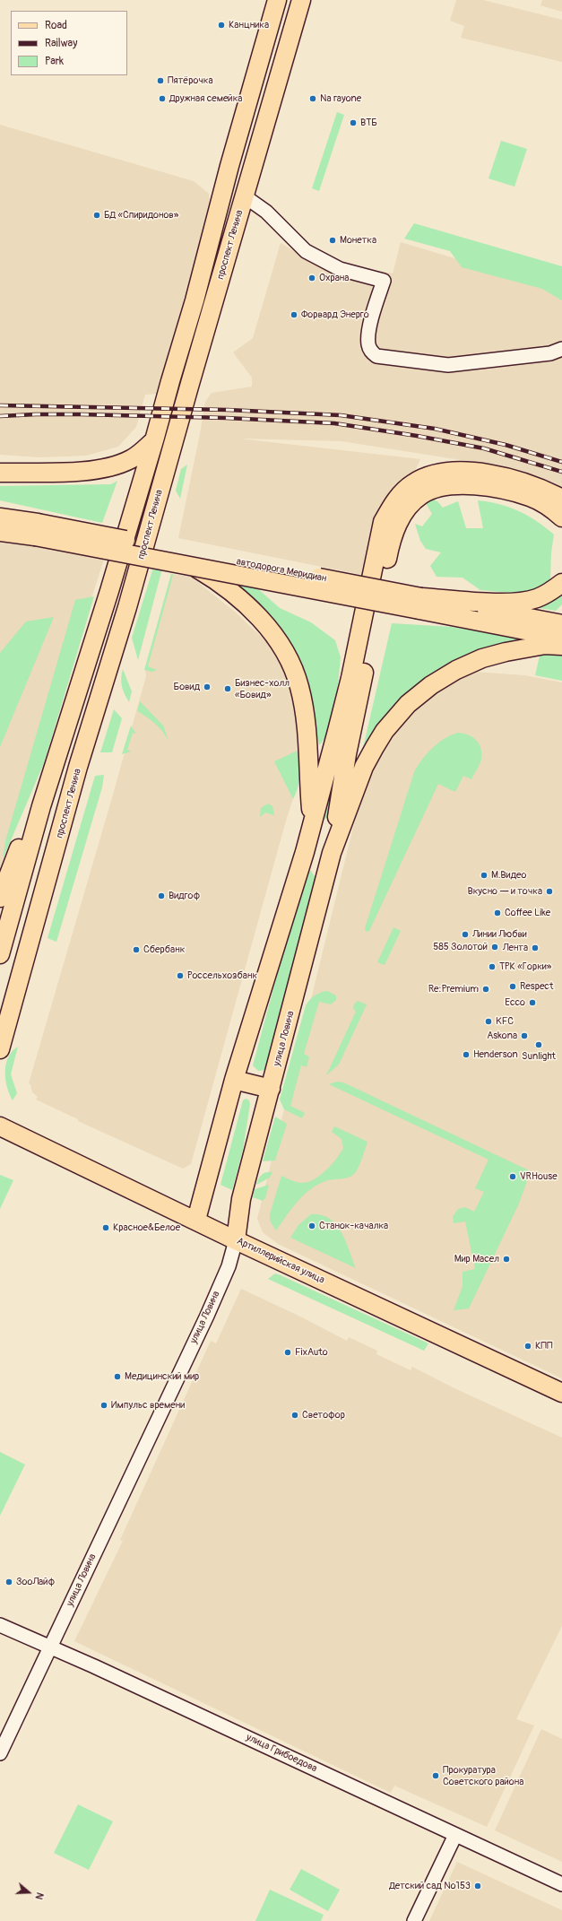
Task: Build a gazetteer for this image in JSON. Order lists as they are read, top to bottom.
{
  "streets": {
    "main road": [
      "проспект Ленина",
      "автодорога Меридиан",
      "улица Ловина",
      "Артиллерийская улица"
    ],
    "street": ["улица Грибоедова"]
  },
  "crossings": [
    ["улица Ловина", "Артиллерийская улица"],
    ["улица Ловина", "улица Грибоедова"]
  ],
  "places": [
    "Канцника",
    "Пятёрочка",
    "Дружная семейка",
    "Na rayone",
    "ВТБ",
    "БД «Спиридонов»",
    "Монетка",
    "Охрана",
    "Форвард Энерго",
    "Бовид",
    "Бизнес-холл «Бовид»",
    "М.Видео",
    "Вкусно — и точка",
    "Видгоф",
    "Coffee Like",
    "Линии Любви",
    "585 Золотой",
    "Лента",
    "Сбербанк",
    "ТРК «Горки»",
    "Россельхозбанк",
    "Respect",
    "Re:Premium",
    "Ecco",
    "KFC",
    "Askona",
    "Sunlight",
    "Henderson",
    "VRHouse",
    "Станок-качалка",
    "Красное&Белое",
    "Мир Масел",
    "КПП",
    "FixAuto",
    "Медицинский мир",
    "Импульс времени",
    "Светофор",
    "ЗооЛайф",
    "Прокуратура Советского района",
    "Детский сад №153"
  ],
  "legend": ["Road", "Railway", "Park"],
  "north": "right"
}
